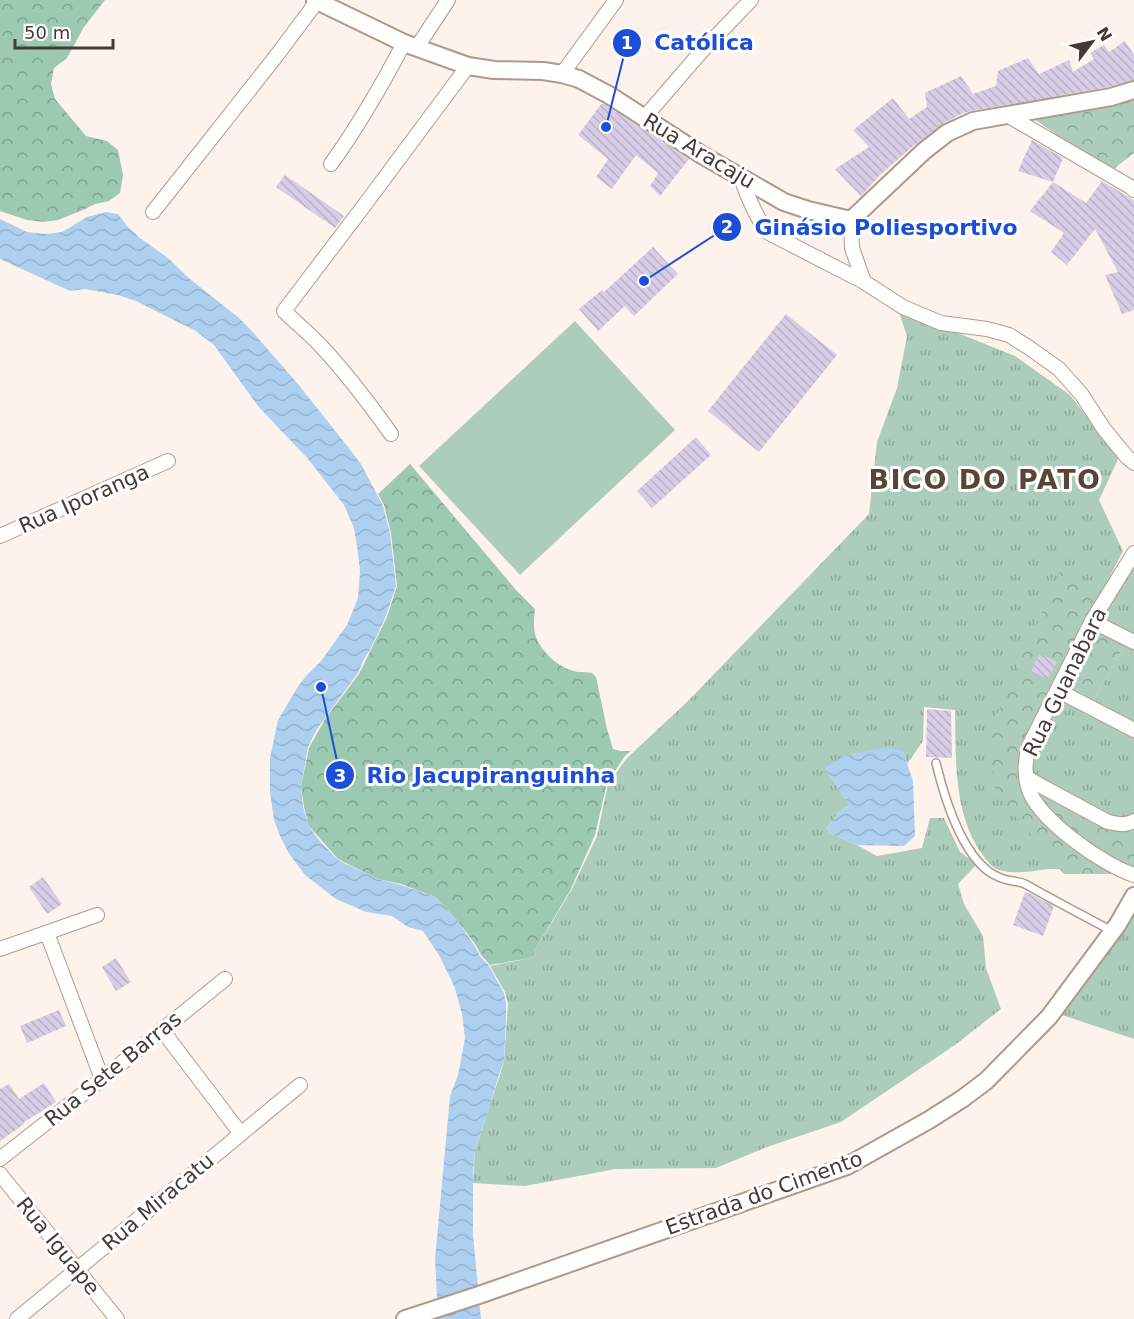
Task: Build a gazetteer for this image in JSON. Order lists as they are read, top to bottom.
{
  "streets": {
    "street": [
      "Rua Aracaju",
      "Rua Iporanga",
      "Rua Guanabara",
      "Rua Sete Barras",
      "Estrada do Cimento",
      "Rua Miracatu",
      "Rua Iguape"
    ]
  },
  "crossings": [
    ["Rua Miracatu", "Rua Iguape"]
  ],
  "districts": ["BICO DO PATO"],
  "places": ["Católica", "Ginásio Poliesportivo", "Rio Jacupiranguinha"],
  "scale_bar": "50 m",
  "north": "top right"
}
